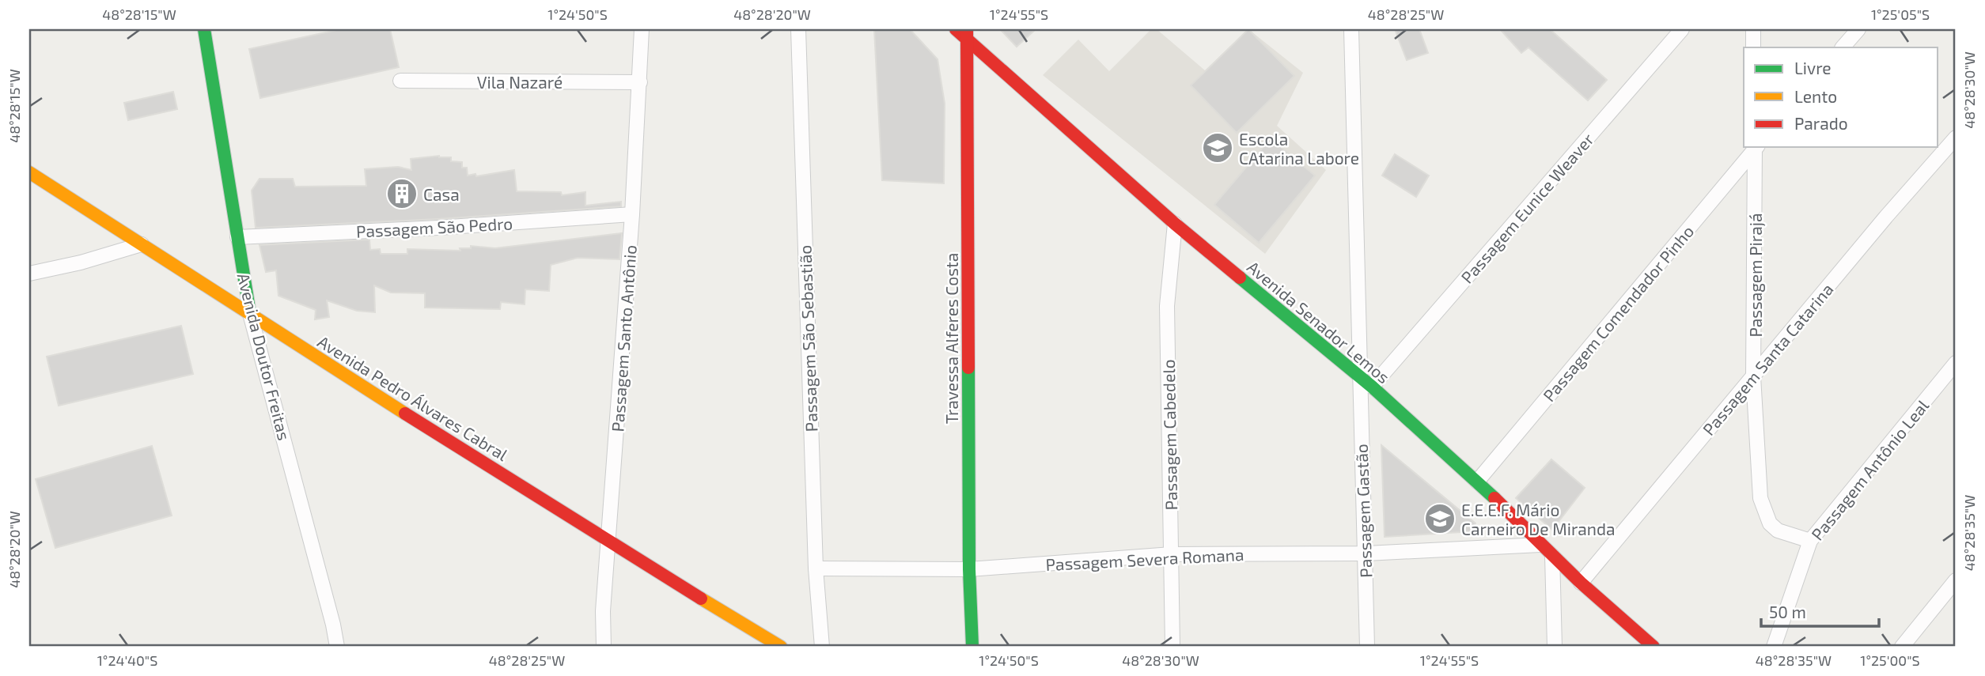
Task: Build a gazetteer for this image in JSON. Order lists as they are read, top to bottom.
{
  "streets": {
    "main road": [
      "Avenida Senador Lemos",
      "Travessa Alferes Costa",
      "Avenida Doutor Freitas",
      "Avenida Pedro Álvares Cabral"
    ],
    "street": [
      "Vila Nazaré",
      "Passagem Eunice Weaver",
      "Passagem São Pedro",
      "Passagem Pirajá",
      "Passagem Comendador Pinho",
      "Passagem Santo Antônio",
      "Passagem São Sebastião",
      "Passagem Santa Catarina",
      "Passagem Cabedelo",
      "Passagem Antônio Leal",
      "Passagem Gastão",
      "Passagem Severa Romana"
    ]
  },
  "crossings": [
    ["Vila Nazaré", "Passagem Santo Antônio"],
    ["Passagem Eunice Weaver", "Avenida Senador Lemos"],
    ["Passagem São Pedro", "Passagem Santo Antônio"],
    ["Passagem São Pedro", "Avenida Doutor Freitas"],
    ["Passagem Pirajá", "Passagem Santa Catarina"],
    ["Passagem Pirajá", "Passagem Antônio Leal"],
    ["Passagem Comendador Pinho", "Avenida Senador Lemos"],
    ["Avenida Senador Lemos", "Travessa Alferes Costa"],
    ["Avenida Senador Lemos", "Passagem Santa Catarina"],
    ["Avenida Senador Lemos", "Passagem Cabedelo"],
    ["Avenida Senador Lemos", "Passagem Gastão"],
    ["Avenida Senador Lemos", "Passagem Severa Romana"],
    ["Passagem Santo Antônio", "Avenida Pedro Álvares Cabral"],
    ["Passagem São Sebastião", "Passagem Severa Romana"],
    ["Travessa Alferes Costa", "Passagem Severa Romana"],
    ["Avenida Doutor Freitas", "Avenida Pedro Álvares Cabral"],
    ["Passagem Cabedelo", "Passagem Severa Romana"],
    ["Passagem Gastão", "Passagem Severa Romana"]
  ],
  "places": {
    "school or university": ["Escola CAtarina Labore", "E.E.E.F. Mário Carneiro De Miranda"],
    "building": ["Casa"]
  },
  "legend": ["Livre", "Lento", "Parado"],
  "scale_bar": "50 m",
  "coordinates": [
    "48°28'15\"W",
    "1°24'50\"S",
    "48°28'20\"W",
    "1°24'55\"S",
    "48°28'25\"W",
    "1°25'05\"S",
    "48°28'30\"W",
    "48°28'35\"W",
    "1°24'40\"S",
    "1°25'00\"S"
  ]
}
